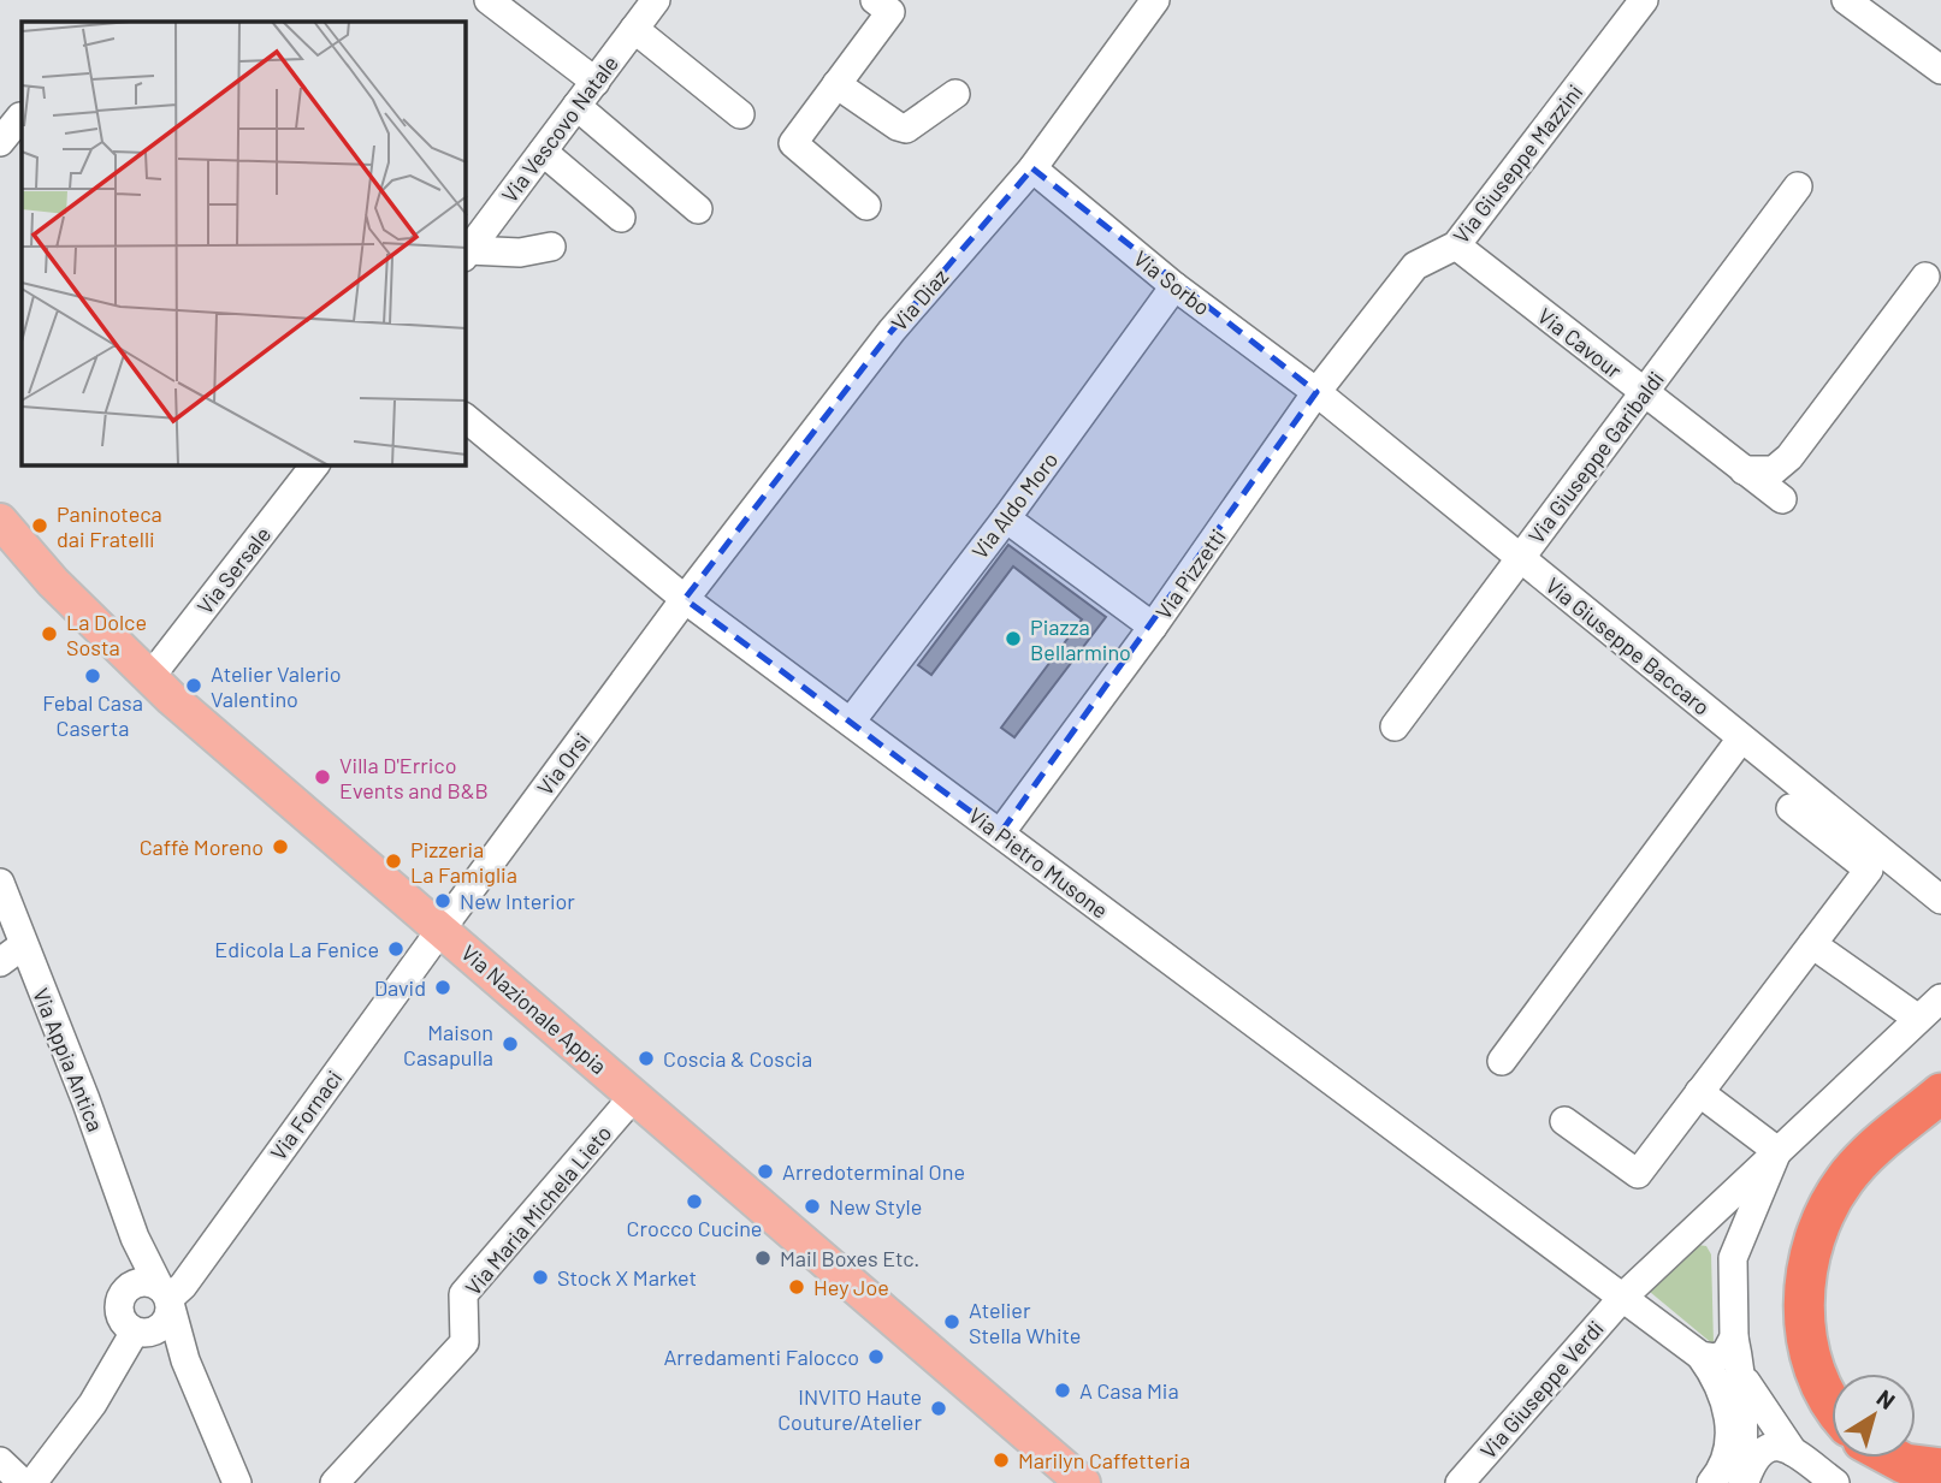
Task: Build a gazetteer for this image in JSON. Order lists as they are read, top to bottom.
{
  "streets": {
    "main road": ["Via Nazionale Appia"],
    "street": [
      "Via Vescovo Natale",
      "Via Giuseppe Mazzini",
      "Via Sorbo",
      "Via Diaz",
      "Via Cavour",
      "Via Giuseppe Garibaldi",
      "Via Aldo Moro",
      "Via Sersale",
      "Via Pizzetti",
      "Via Giuseppe Baccaro",
      "Via Orsi",
      "Via Pietro Musone",
      "Via Appia Antica",
      "Via Fornaci",
      "Via Maria Michela Lieto",
      "Via Giuseppe Verdi"
    ]
  },
  "crossings": [
    ["Via Giuseppe Mazzini", "Via Sorbo"],
    ["Via Giuseppe Mazzini", "Via Cavour"],
    ["Via Giuseppe Mazzini", "Via Pizzetti"],
    ["Via Giuseppe Mazzini", "Via Giuseppe Baccaro"],
    ["Via Sorbo", "Via Diaz"],
    ["Via Sorbo", "Via Aldo Moro"],
    ["Via Sorbo", "Via Pizzetti"],
    ["Via Sorbo", "Via Giuseppe Baccaro"],
    ["Via Diaz", "Via Orsi"],
    ["Via Diaz", "Via Pietro Musone"],
    ["Via Cavour", "Via Giuseppe Garibaldi"],
    ["Via Giuseppe Garibaldi", "Via Giuseppe Baccaro"],
    ["Via Aldo Moro", "Via Pietro Musone"],
    ["Via Sersale", "Via Nazionale Appia"],
    ["Via Pizzetti", "Via Giuseppe Baccaro"],
    ["Via Pizzetti", "Via Pietro Musone"],
    ["Via Orsi", "Via Pietro Musone"],
    ["Via Orsi", "Via Nazionale Appia"],
    ["Via Orsi", "Via Fornaci"],
    ["Via Pietro Musone", "Via Giuseppe Verdi"],
    ["Via Nazionale Appia", "Via Fornaci"],
    ["Via Nazionale Appia", "Via Maria Michela Lieto"],
    ["Via Appia Antica", "Via Fornaci"]
  ],
  "places": [
    "Paninoteca dai Fratelli",
    "La Dolce Sosta",
    "Piazza Bellarmino",
    "Febal Casa Caserta",
    "Atelier Valerio Valentino",
    "Villa D'Errico Events and B&B",
    "Caffè Moreno",
    "Pizzeria La Famiglia",
    "New Interior",
    "Edicola La Fenice",
    "David",
    "Maison Casapulla",
    "Coscia & Coscia",
    "Arredoterminal One",
    "Crocco Cucine",
    "New Style",
    "Mail Boxes Etc.",
    "Stock X Market",
    "Hey Joe",
    "Atelier Stella White",
    "Arredamenti Falocco",
    "A Casa Mia",
    "INVITO Haute Couture/Atelier",
    "Marilyn Caffetteria"
  ],
  "north": "top right"
}
